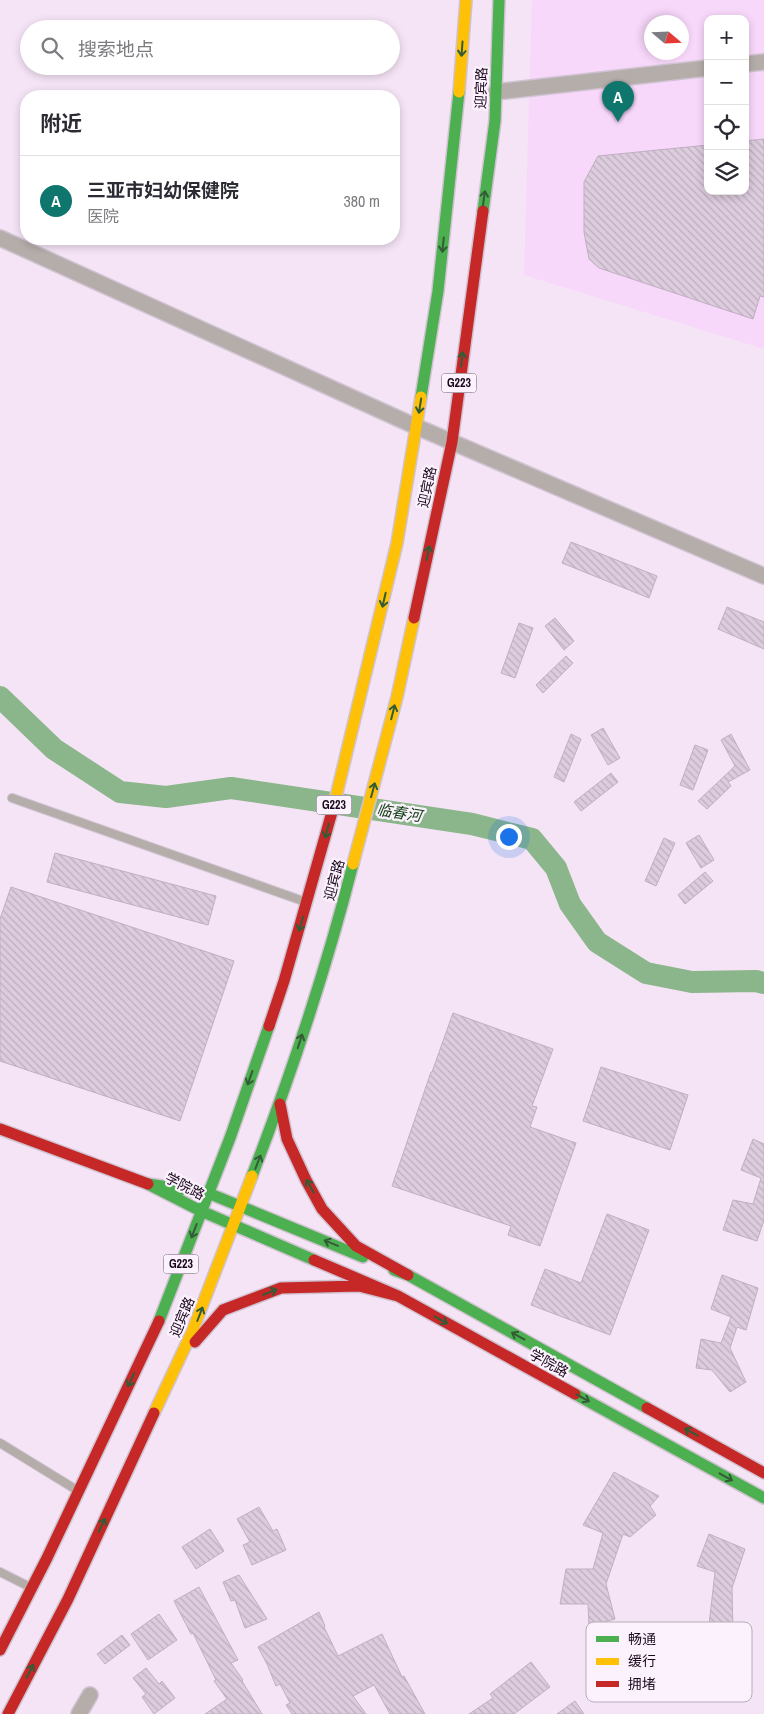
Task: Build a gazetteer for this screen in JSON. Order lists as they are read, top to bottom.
{
  "streets": {
    "main road": ["迎宾路", "G223", "学院路"]
  },
  "crossings": [
    ["迎宾路", "学院路"]
  ],
  "water": ["临春河"],
  "legend": ["畅通", "缓行", "拥堵"],
  "north": "right",
  "page": {
    "map_buttons": ["+", "−"],
    "search": "搜索地点",
    "pins": "A",
    "heading": "附近",
    "list": [
      {
        "mark": "A",
        "name": "三亚市妇幼保健院",
        "note": "医院",
        "value": "380 m"
      }
    ]
  }
}
